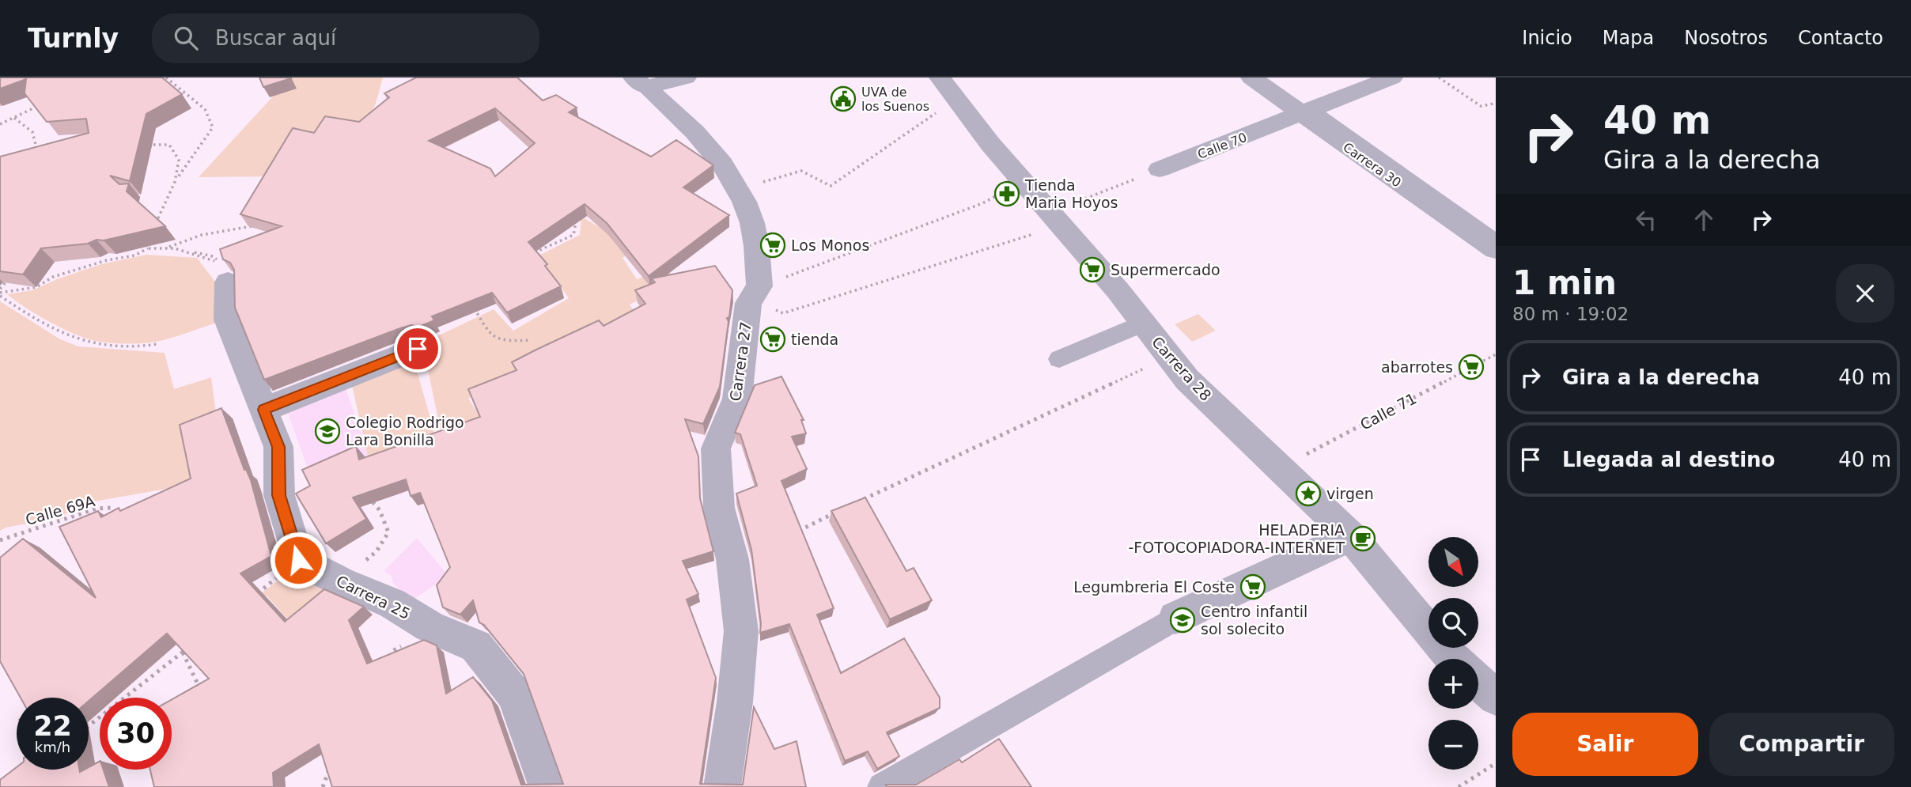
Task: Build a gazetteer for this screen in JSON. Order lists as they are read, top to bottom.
{
  "streets": {
    "street": [
      "Calle 70",
      "Carrera 30",
      "Carrera 27",
      "Carrera 28",
      "Carrera 25"
    ],
    "path": ["Calle 71", "Calle 69A"]
  },
  "crossings": [
    ["Calle 70", "Carrera 30"],
    ["Carrera 28", "Calle 71"]
  ],
  "places": {
    "public building": ["UVA de los Suenos"],
    "pharmacy": ["Tienda Maria Hoyos"],
    "supermarket": [
      "Los Monos",
      "Supermercado",
      "tienda",
      "abarrotes",
      "Legumbreria El Coste"
    ],
    "school or university": ["Colegio Rodrigo Lara Bonilla", "Centro infantil sol solecito"],
    "place": ["virgen"],
    "cafe": ["HELADERIA -FOTOCOPIADORA-INTERNET"]
  },
  "north": "bottom right",
  "page": {
    "header": "Turnly",
    "search": "Buscar aquí",
    "nav": [
      "Inicio",
      "Mapa",
      "Nosotros",
      "Contacto"
    ],
    "turn": ["40 m", "Gira a la derecha"],
    "heading": ["1 min", "80 m · 19:02"],
    "list": [
      {
        "name": "Gira a la derecha",
        "value": "40 m"
      },
      {
        "name": "Llegada al destino",
        "value": "40 m"
      }
    ],
    "map_buttons": ["+", "−"],
    "speed": "22 km/h",
    "limit": "30",
    "buttons": ["Salir", "Compartir"]
  }
}
